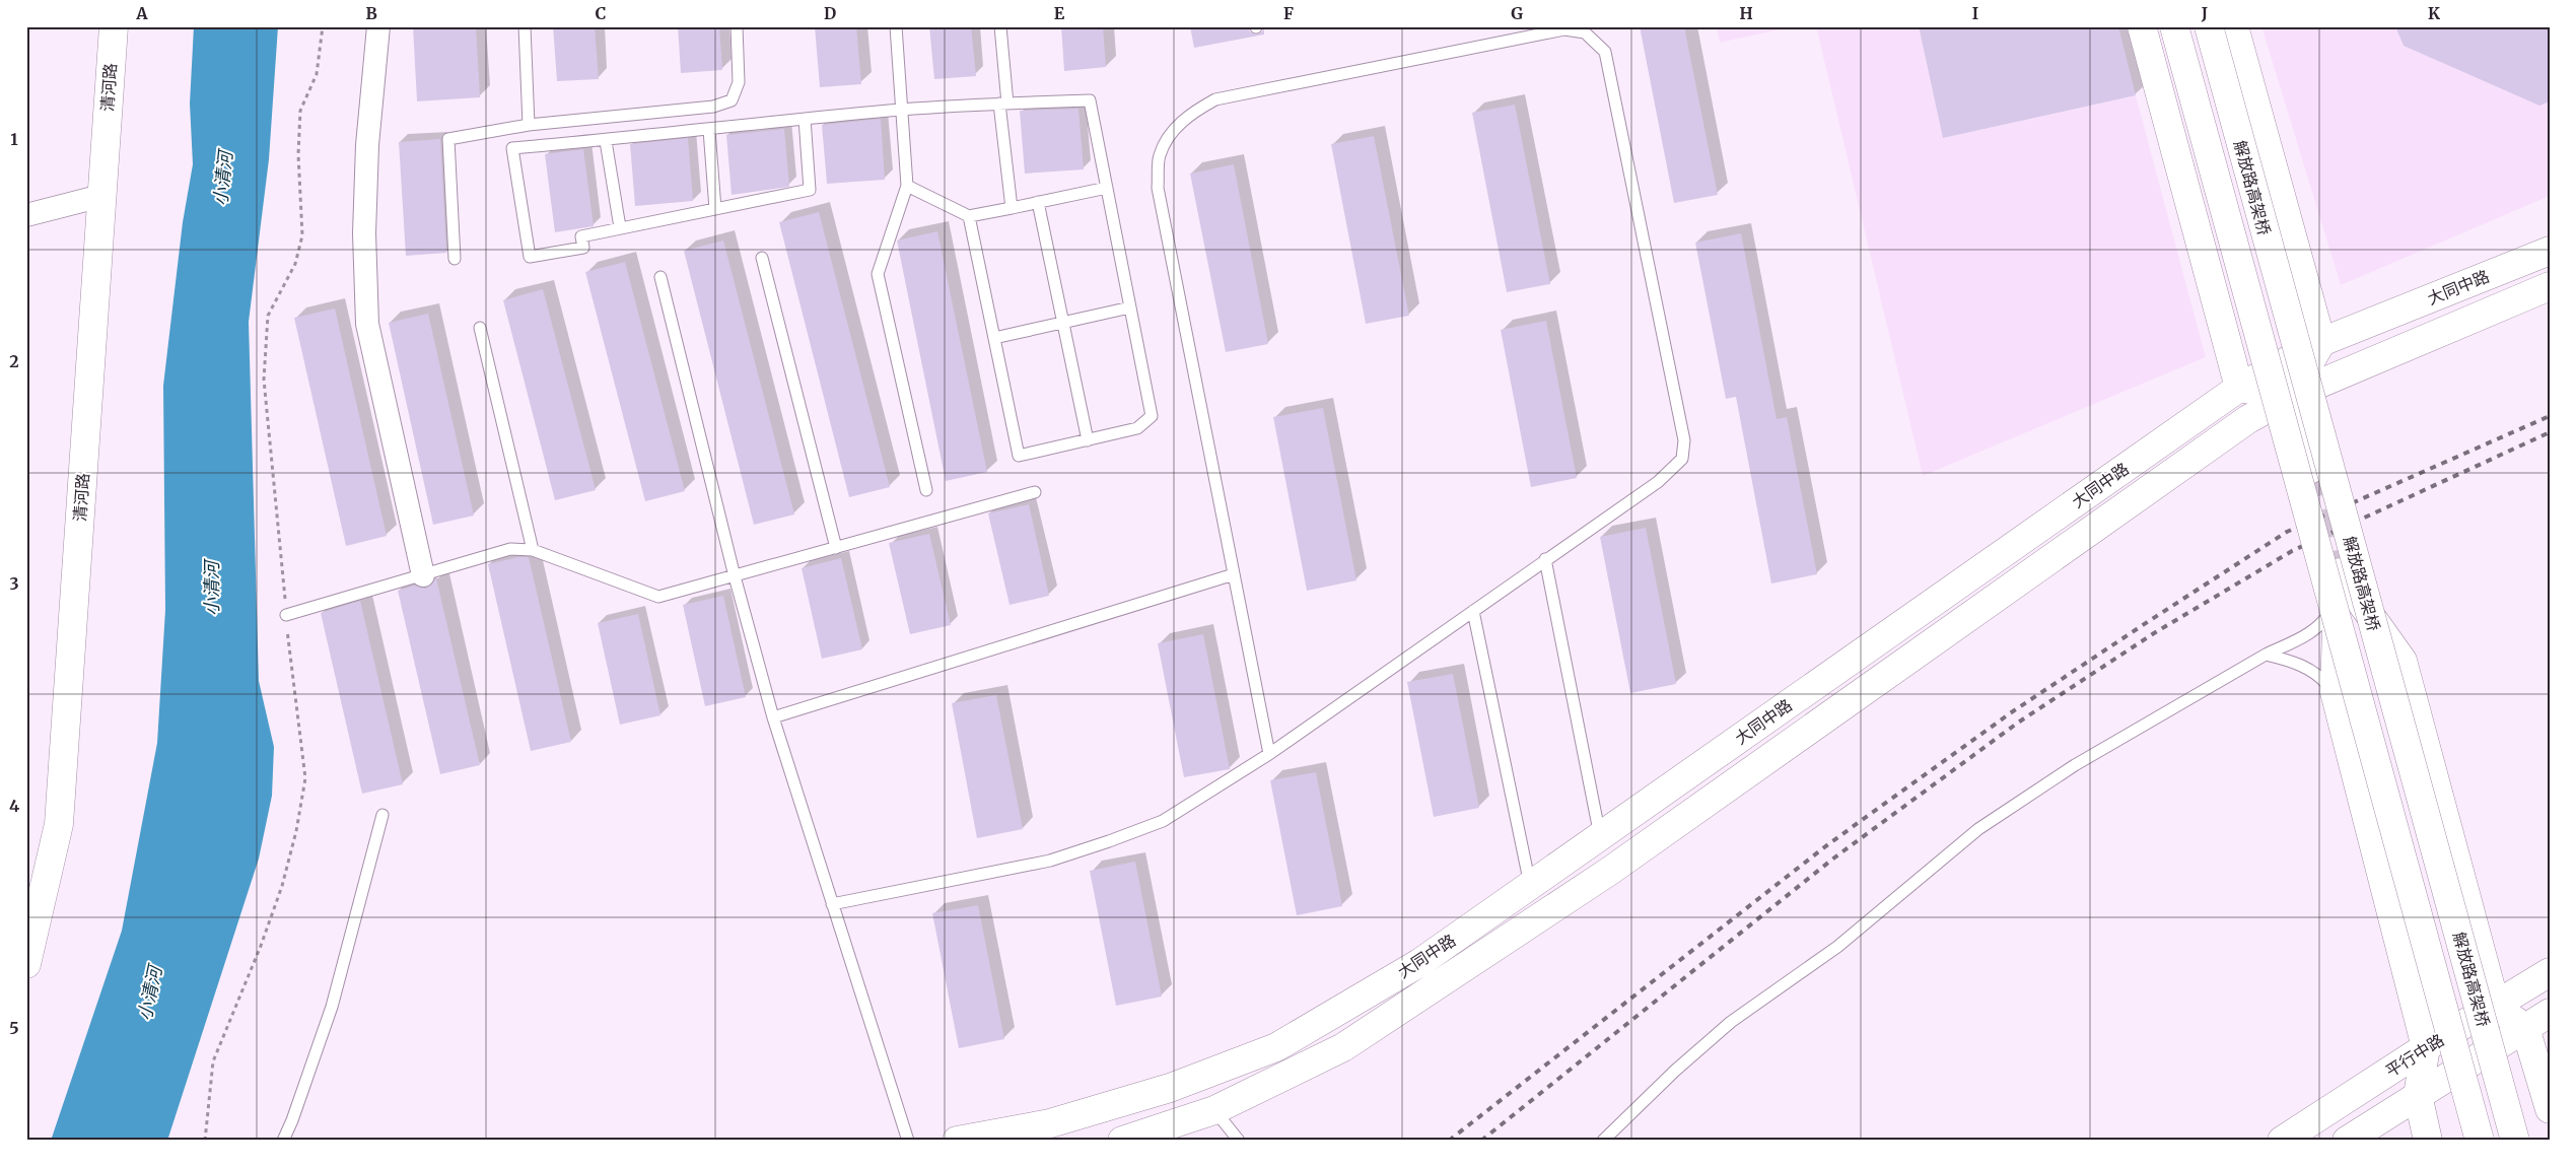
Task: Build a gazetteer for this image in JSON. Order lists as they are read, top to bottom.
{
  "streets": {
    "main road": [
      "清河路",
      "解放路高架桥",
      "大同中路",
      "平行中路"
    ]
  },
  "water": ["小清河"],
  "grid": {
    "columns": [
      "A",
      "B",
      "C",
      "D",
      "E",
      "F",
      "G",
      "H",
      "I",
      "J",
      "K"
    ],
    "rows": [
      "1",
      "2",
      "3",
      "4",
      "5"
    ]
  }
}
